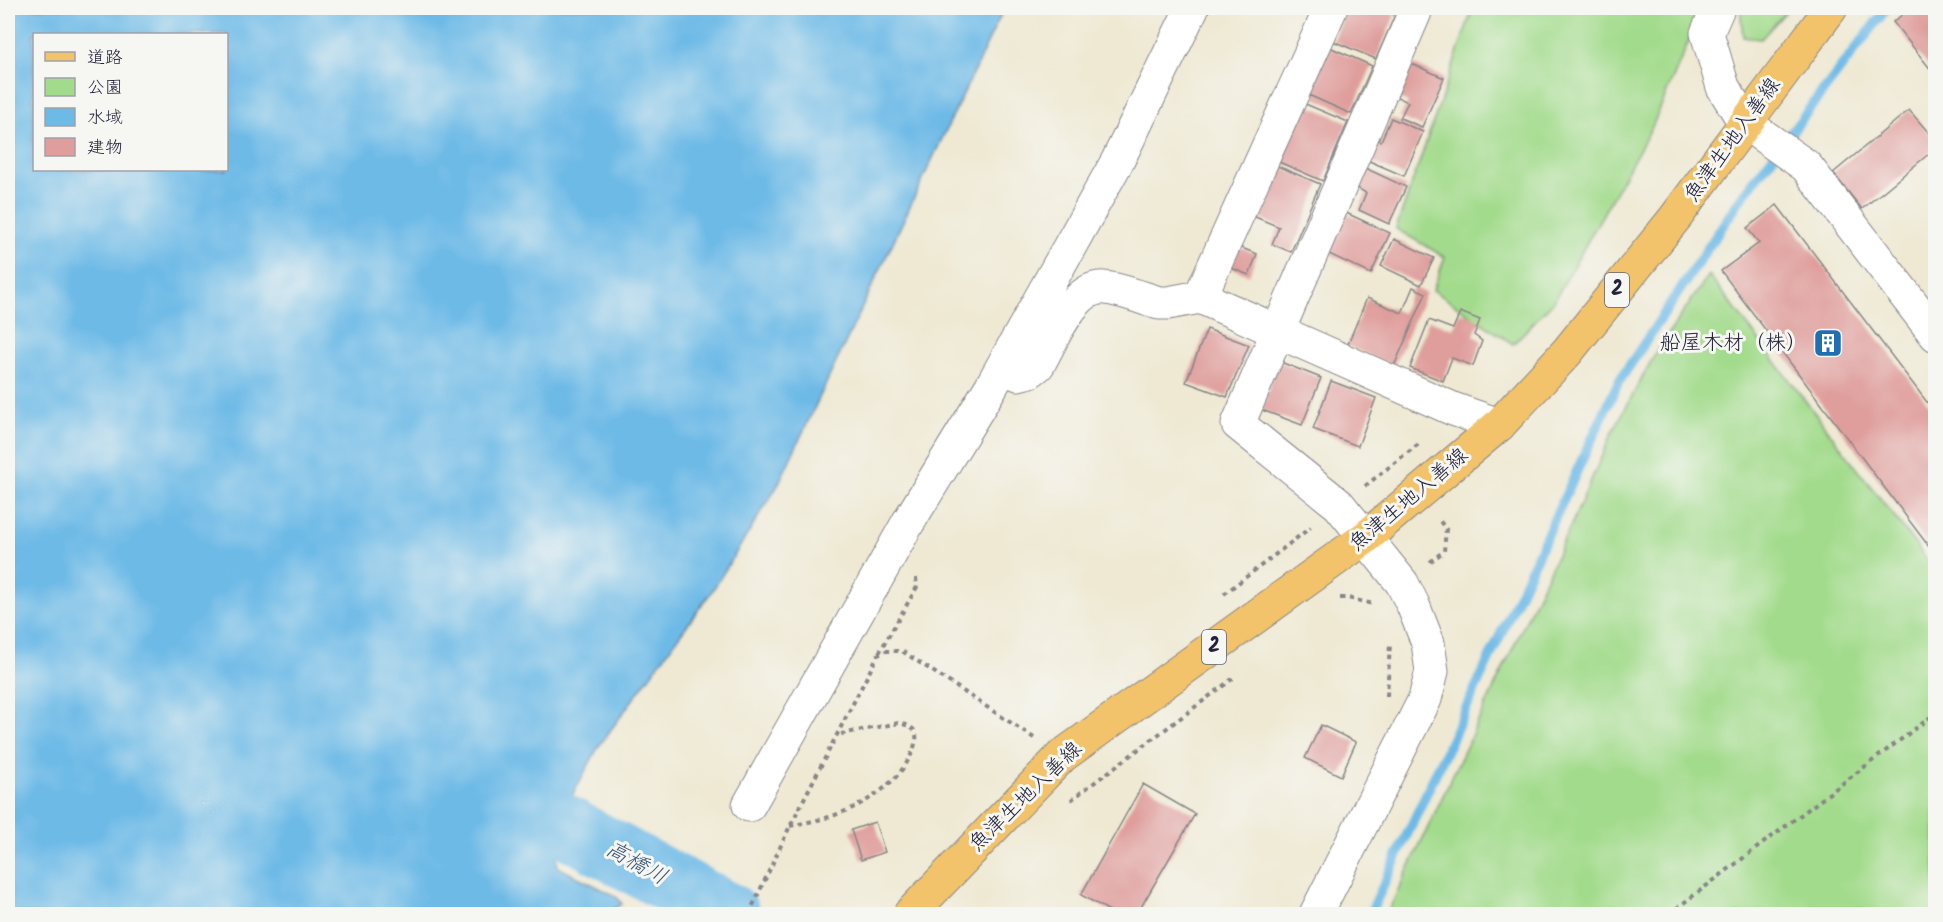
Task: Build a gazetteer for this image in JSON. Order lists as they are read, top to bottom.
{
  "streets": {
    "main road": ["魚津生地入善線", "2"]
  },
  "water": ["高橋川"],
  "places": {
    "building": ["船屋木材（株）"]
  },
  "legend": [
    "道路",
    "公園",
    "水域",
    "建物"
  ]
}
